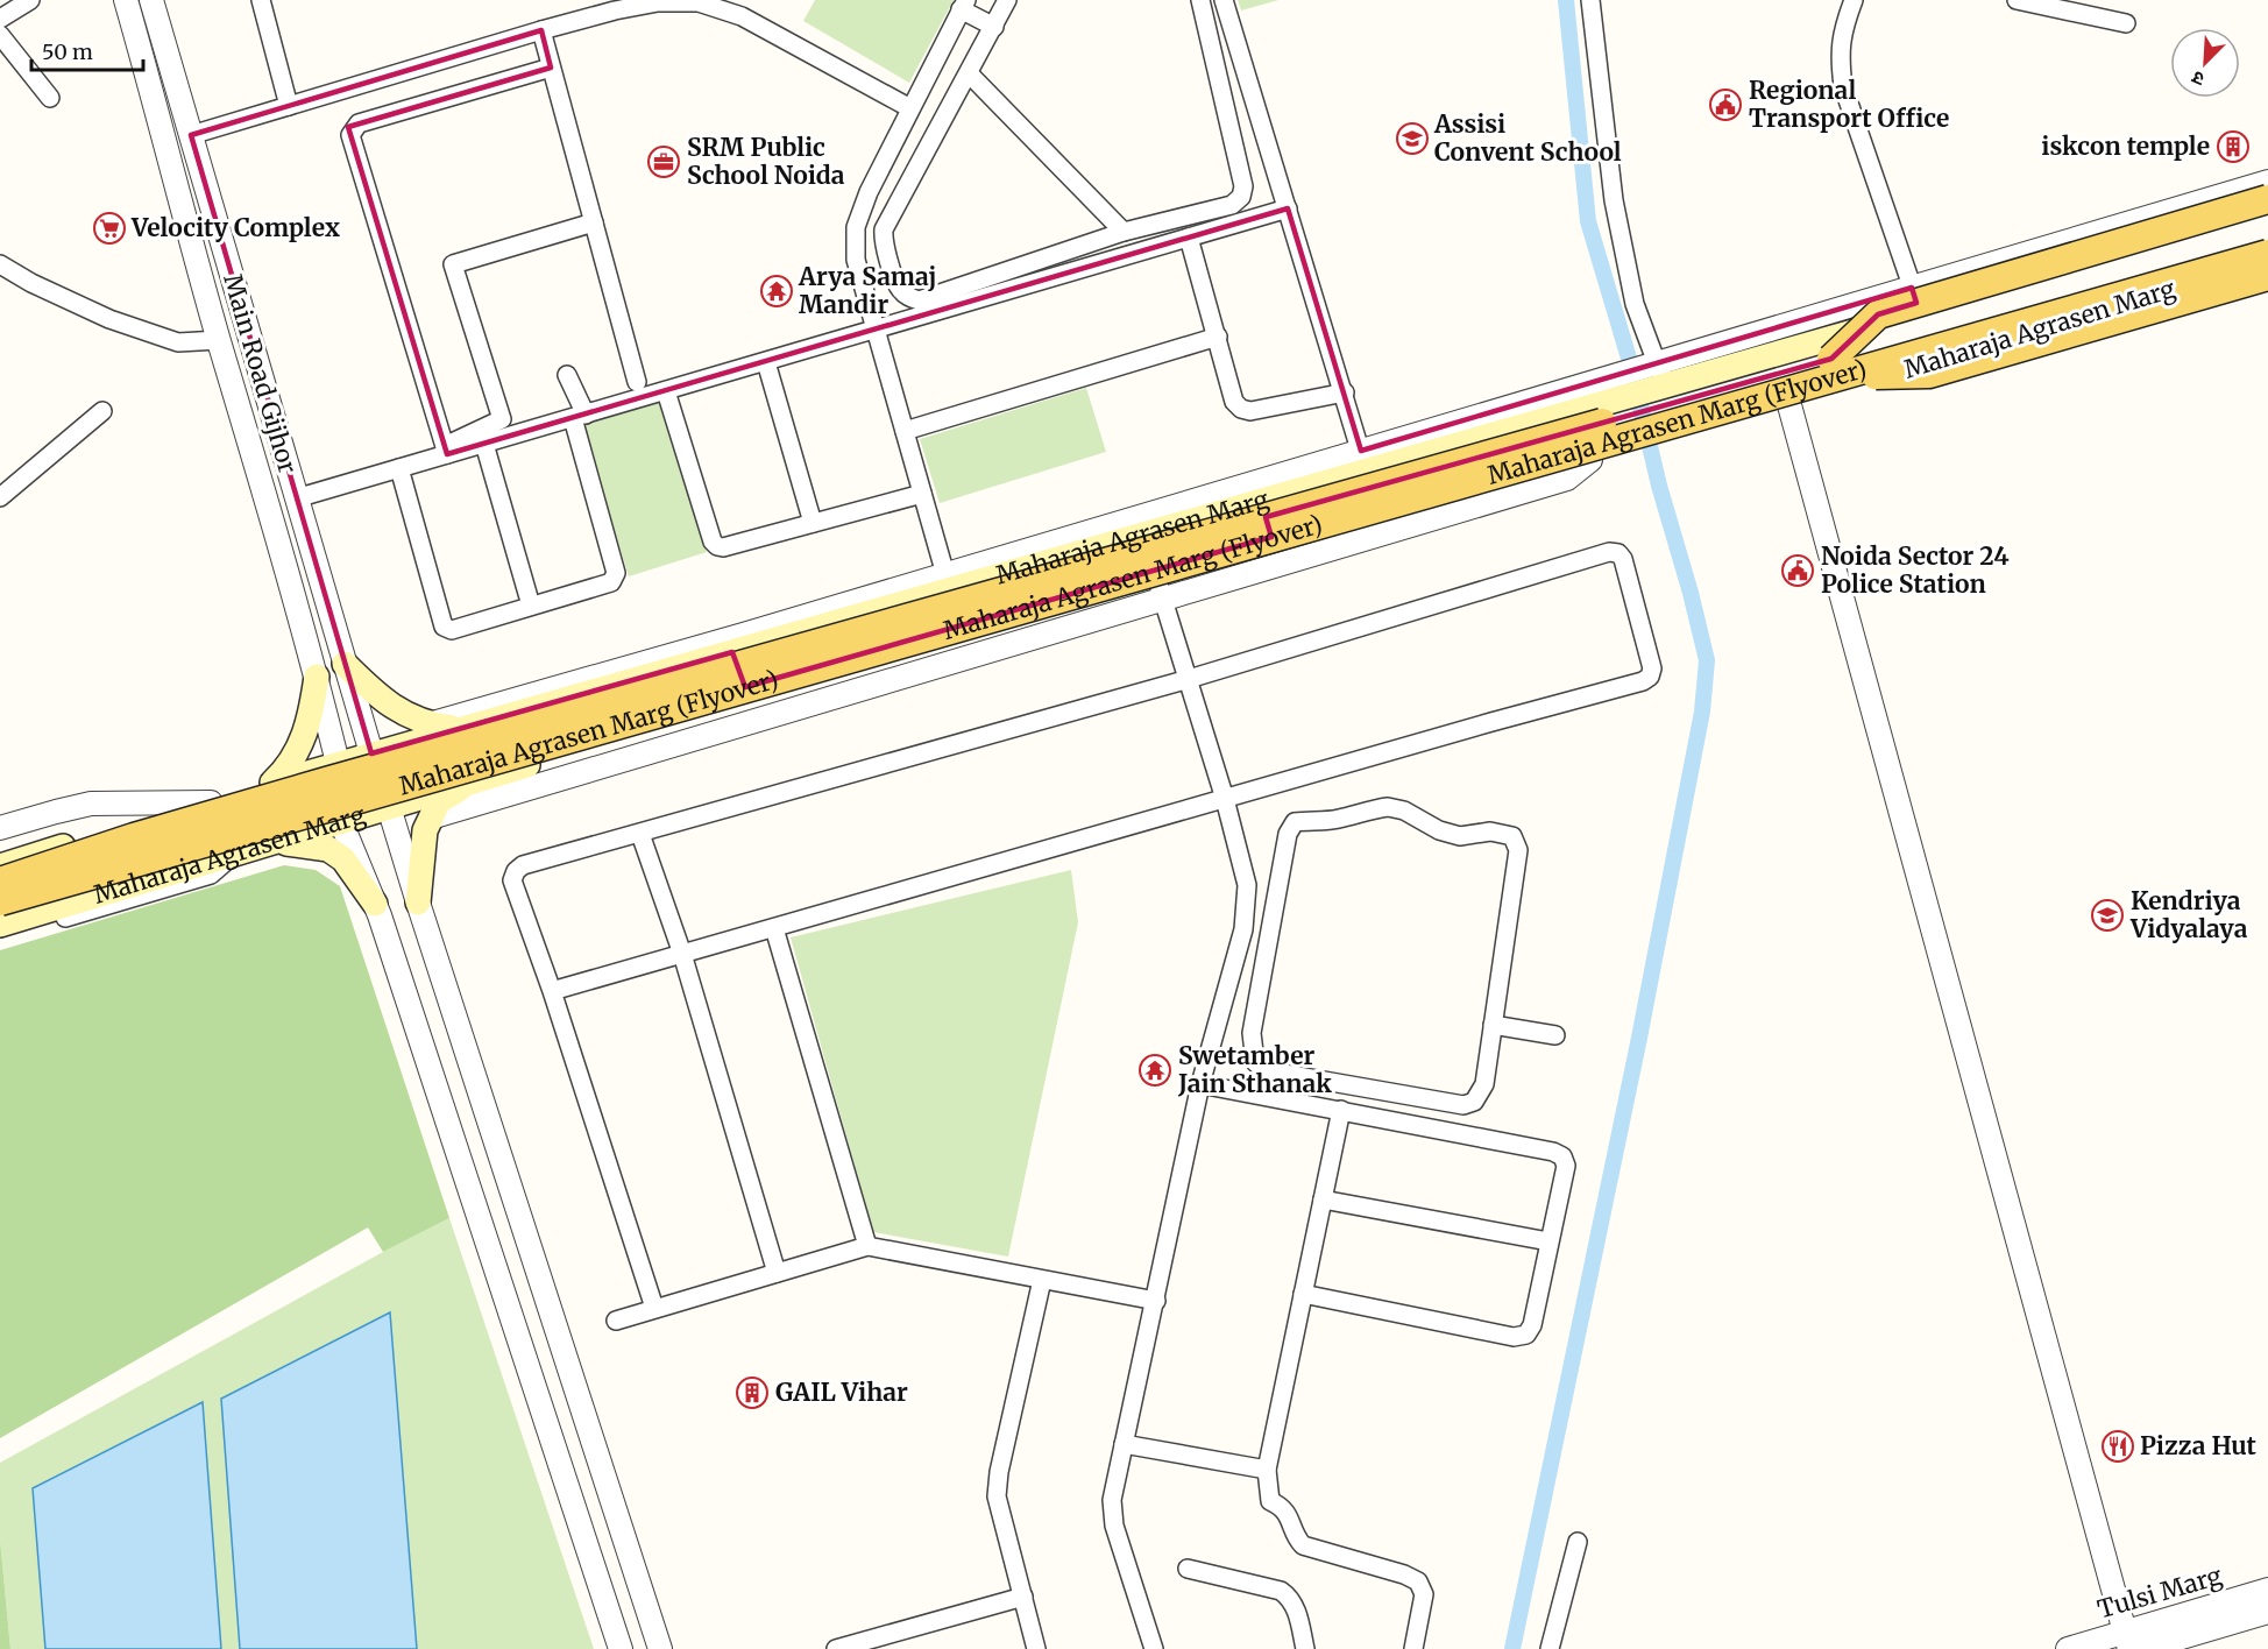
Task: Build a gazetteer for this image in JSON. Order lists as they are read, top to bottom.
{
  "streets": {
    "main road": ["Maharaja Agrasen Marg", "Maharaja Agrasen Marg (Flyover)"],
    "street": ["Main Road Gijhor", "Tulsi Marg"]
  },
  "crossings": [
    ["Maharaja Agrasen Marg", "Main Road Gijhor"]
  ],
  "places": {
    "public building": ["Regional Transport Office", "Noida Sector 24 Police Station"],
    "school or university": ["Assisi Convent School", "Kendriya Vidyalaya"],
    "building": ["iskcon temple", "GAIL Vihar"],
    "office": ["SRM Public School Noida"],
    "supermarket": ["Velocity Complex"],
    "temple": ["Arya Samaj Mandir", "Swetamber Jain Sthanak"],
    "restaurant": ["Pizza Hut"]
  },
  "scale_bar": "50 m",
  "north": "bottom left"
}
